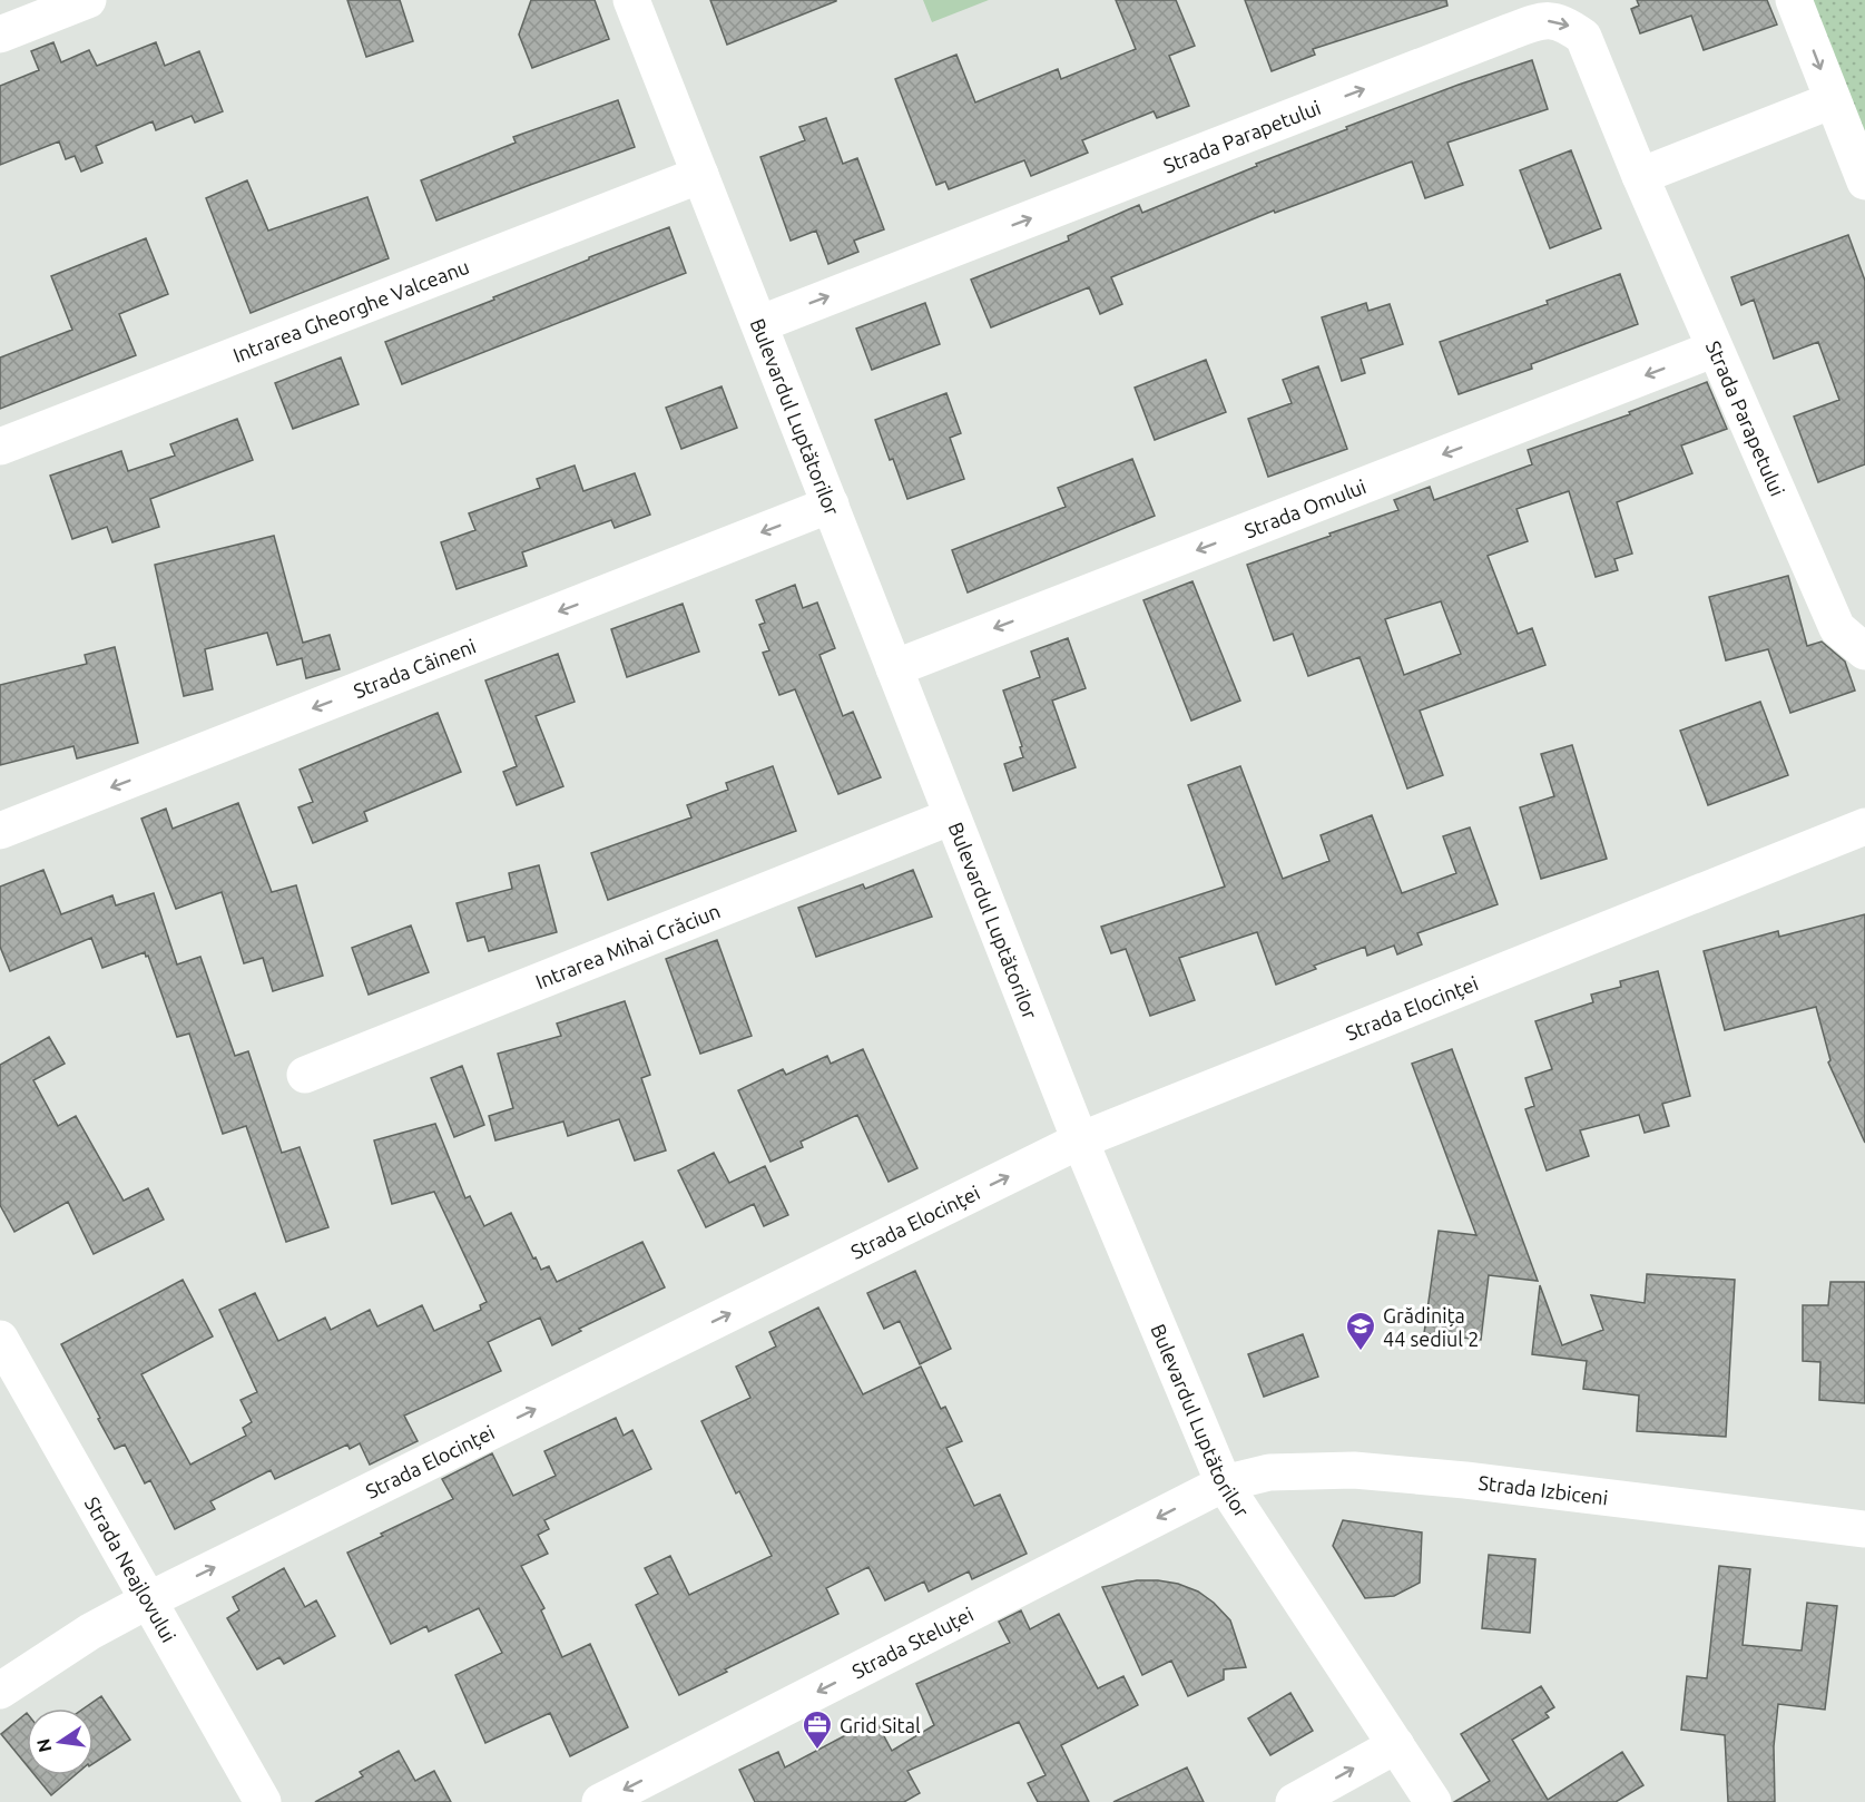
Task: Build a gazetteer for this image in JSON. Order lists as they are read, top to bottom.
{
  "streets": {
    "street": [
      "Strada Parapetului",
      "Intrarea Gheorghe Valceanu",
      "Bulevardul Luptătorilor",
      "Strada Omului",
      "Strada Câineni",
      "Intrarea Mihai Crăciun",
      "Strada Elocinței",
      "Strada Izbiceni",
      "Strada Neajlovului",
      "Strada Steluței"
    ]
  },
  "crossings": [
    ["Strada Parapetului", "Bulevardul Luptătorilor"],
    ["Strada Parapetului", "Strada Omului"],
    ["Intrarea Gheorghe Valceanu", "Bulevardul Luptătorilor"],
    ["Bulevardul Luptătorilor", "Strada Omului"],
    ["Bulevardul Luptătorilor", "Strada Câineni"],
    ["Bulevardul Luptătorilor", "Intrarea Mihai Crăciun"],
    ["Bulevardul Luptătorilor", "Strada Elocinței"],
    ["Bulevardul Luptătorilor", "Strada Izbiceni"],
    ["Bulevardul Luptătorilor", "Strada Steluței"],
    ["Strada Elocinței", "Strada Neajlovului"],
    ["Strada Izbiceni", "Strada Steluței"]
  ],
  "one_way": [
    "Strada Parapetului",
    "Strada Omului",
    "Strada Câineni",
    "Strada Elocinței",
    "Strada Steluței"
  ],
  "places": {
    "school or university": ["Grădinița 44 sediul 2"],
    "office": ["Grid Sital"]
  },
  "north": "left"
}
